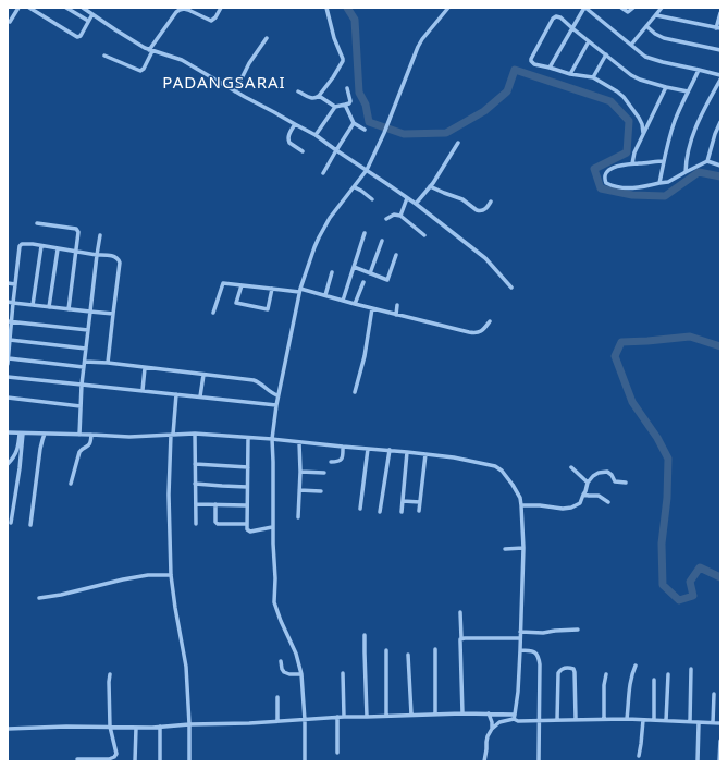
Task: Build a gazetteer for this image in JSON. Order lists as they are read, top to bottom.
{
  "districts": ["PADANGSARAI"]
}
